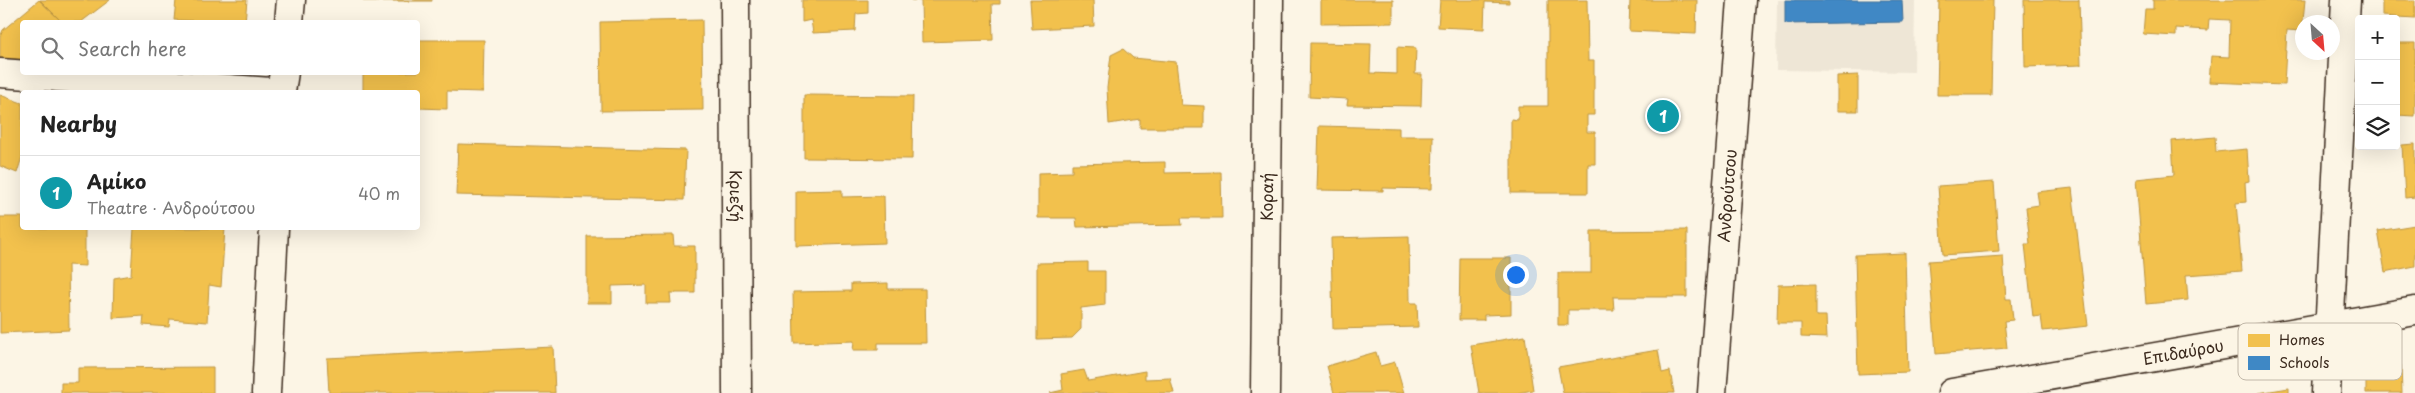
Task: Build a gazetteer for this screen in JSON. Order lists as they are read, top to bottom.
{
  "streets": {
    "street": [
      "Κριεζή",
      "Κοραή",
      "Ανδρούτσου",
      "Επιδαύρου"
    ]
  },
  "legend": ["Homes", "Schools"],
  "north": "bottom right",
  "page": {
    "map_buttons": ["+", "−"],
    "search": "Search here",
    "heading": "Nearby",
    "pins": "1",
    "list": [
      {
        "mark": "1",
        "name": "Αμίκο",
        "note": "Theatre · Ανδρούτσου",
        "value": "40 m"
      }
    ]
  }
}
